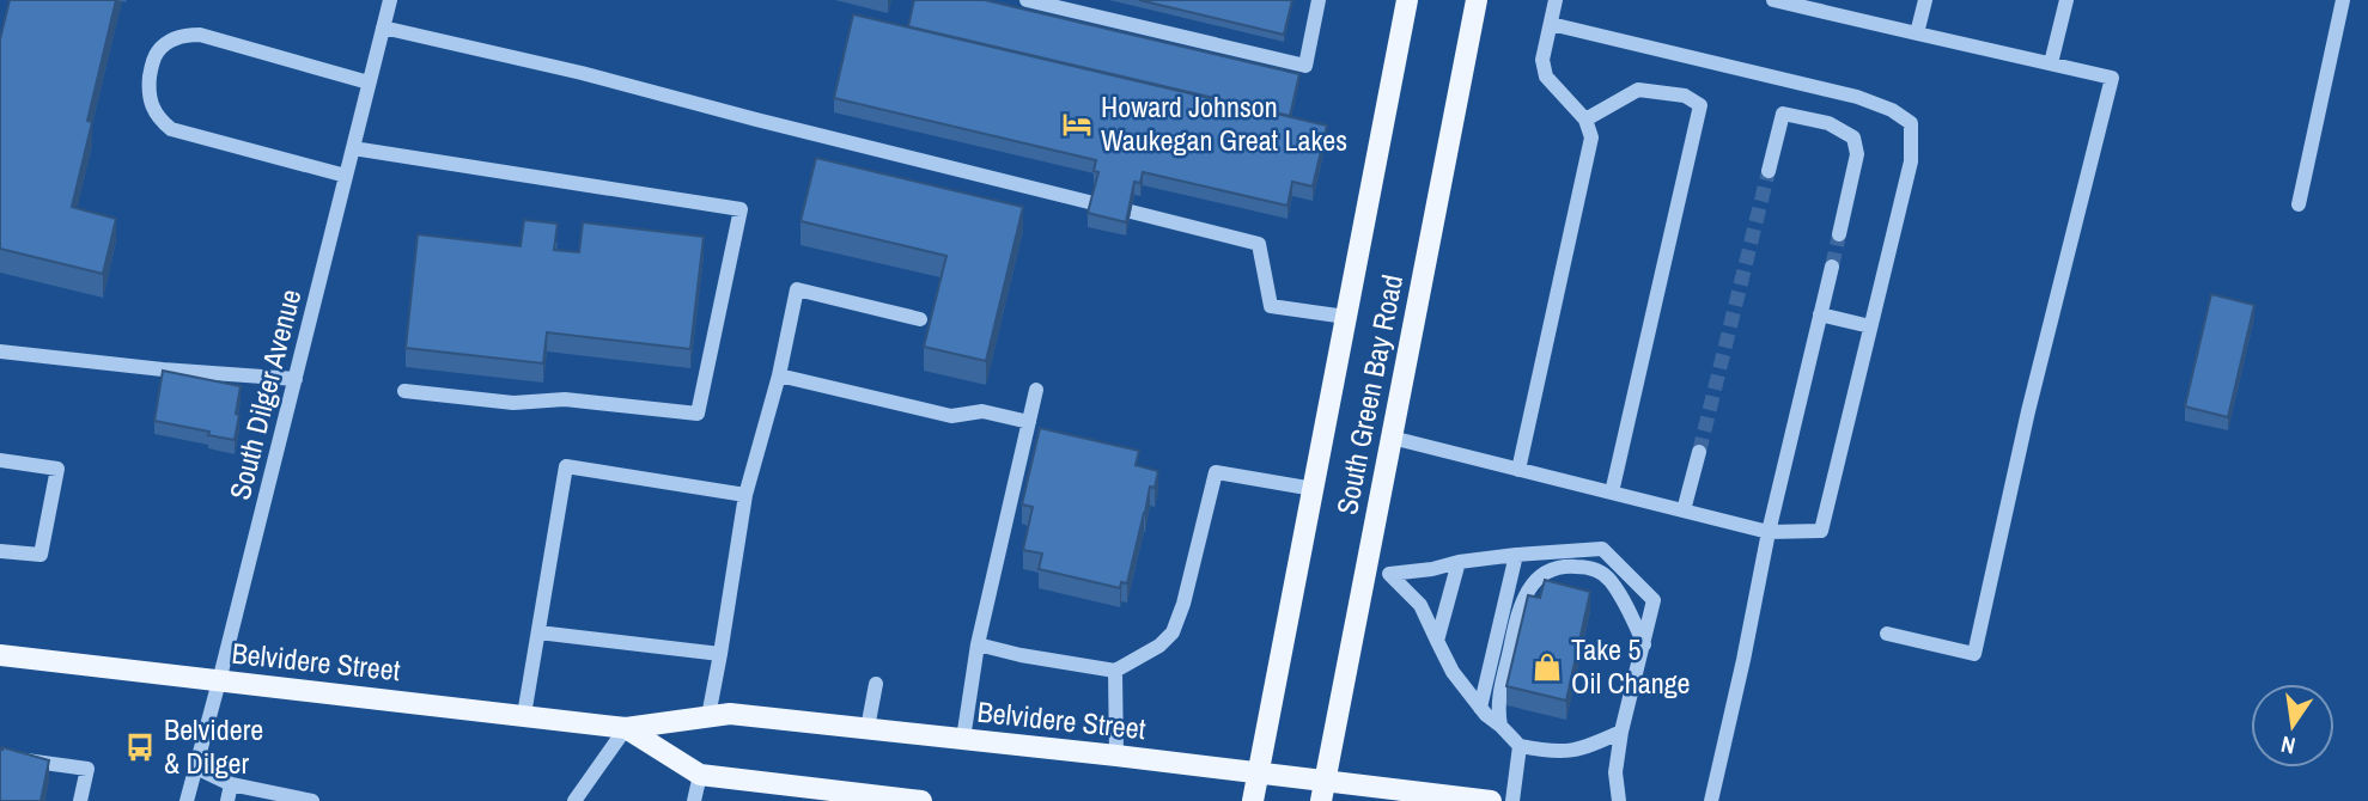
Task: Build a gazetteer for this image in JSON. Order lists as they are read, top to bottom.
{
  "streets": {
    "main road": ["South Green Bay Road", "Belvidere Street"],
    "street": ["South Dilger Avenue"]
  },
  "crossings": [
    ["South Dilger Avenue", "Belvidere Street"],
    ["South Green Bay Road", "Belvidere Street"]
  ],
  "places": {
    "hotel": ["Howard Johnson Waukegan Great Lakes"],
    "shop": ["Take 5 Oil Change"],
    "bus stop": ["Belvidere & Dilger"]
  },
  "north": "bottom"
}
